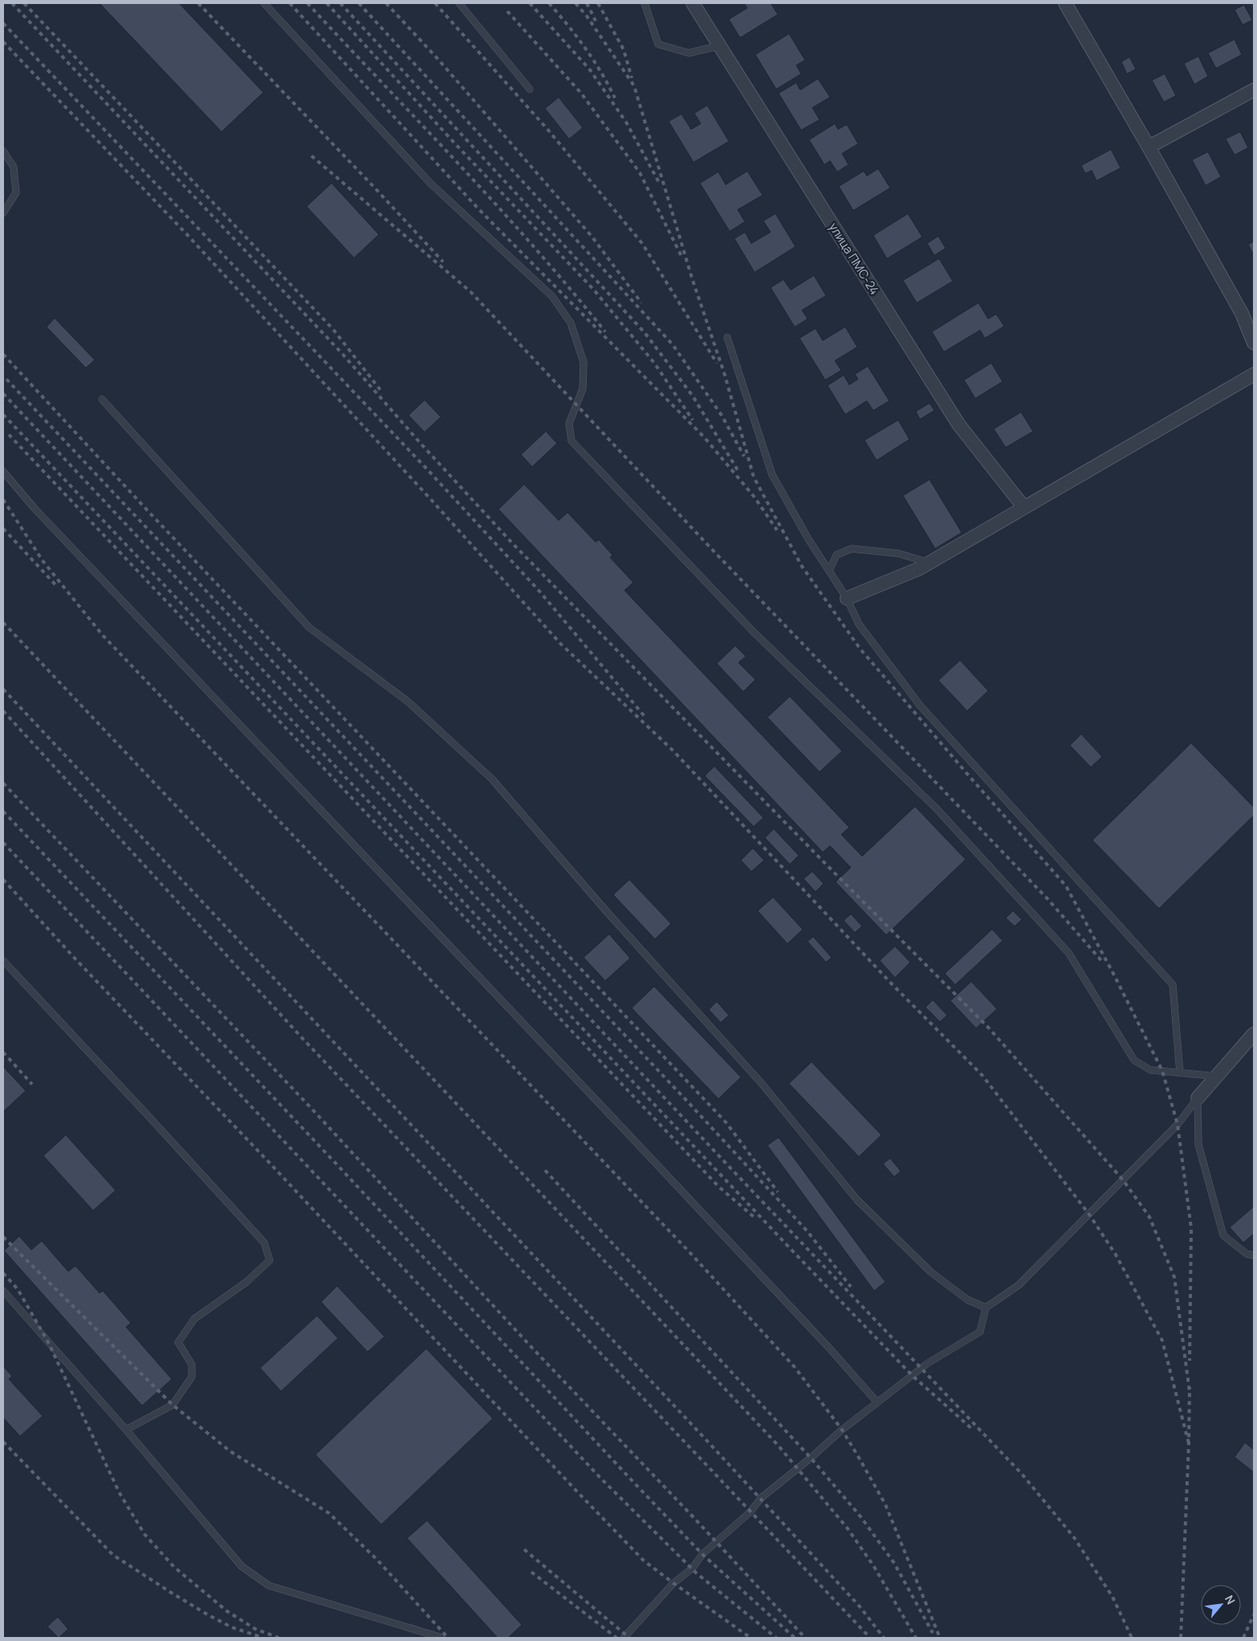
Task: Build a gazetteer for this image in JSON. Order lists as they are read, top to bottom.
{
  "streets": {
    "street": ["улица ПМС-24"]
  },
  "north": "top right"
}
